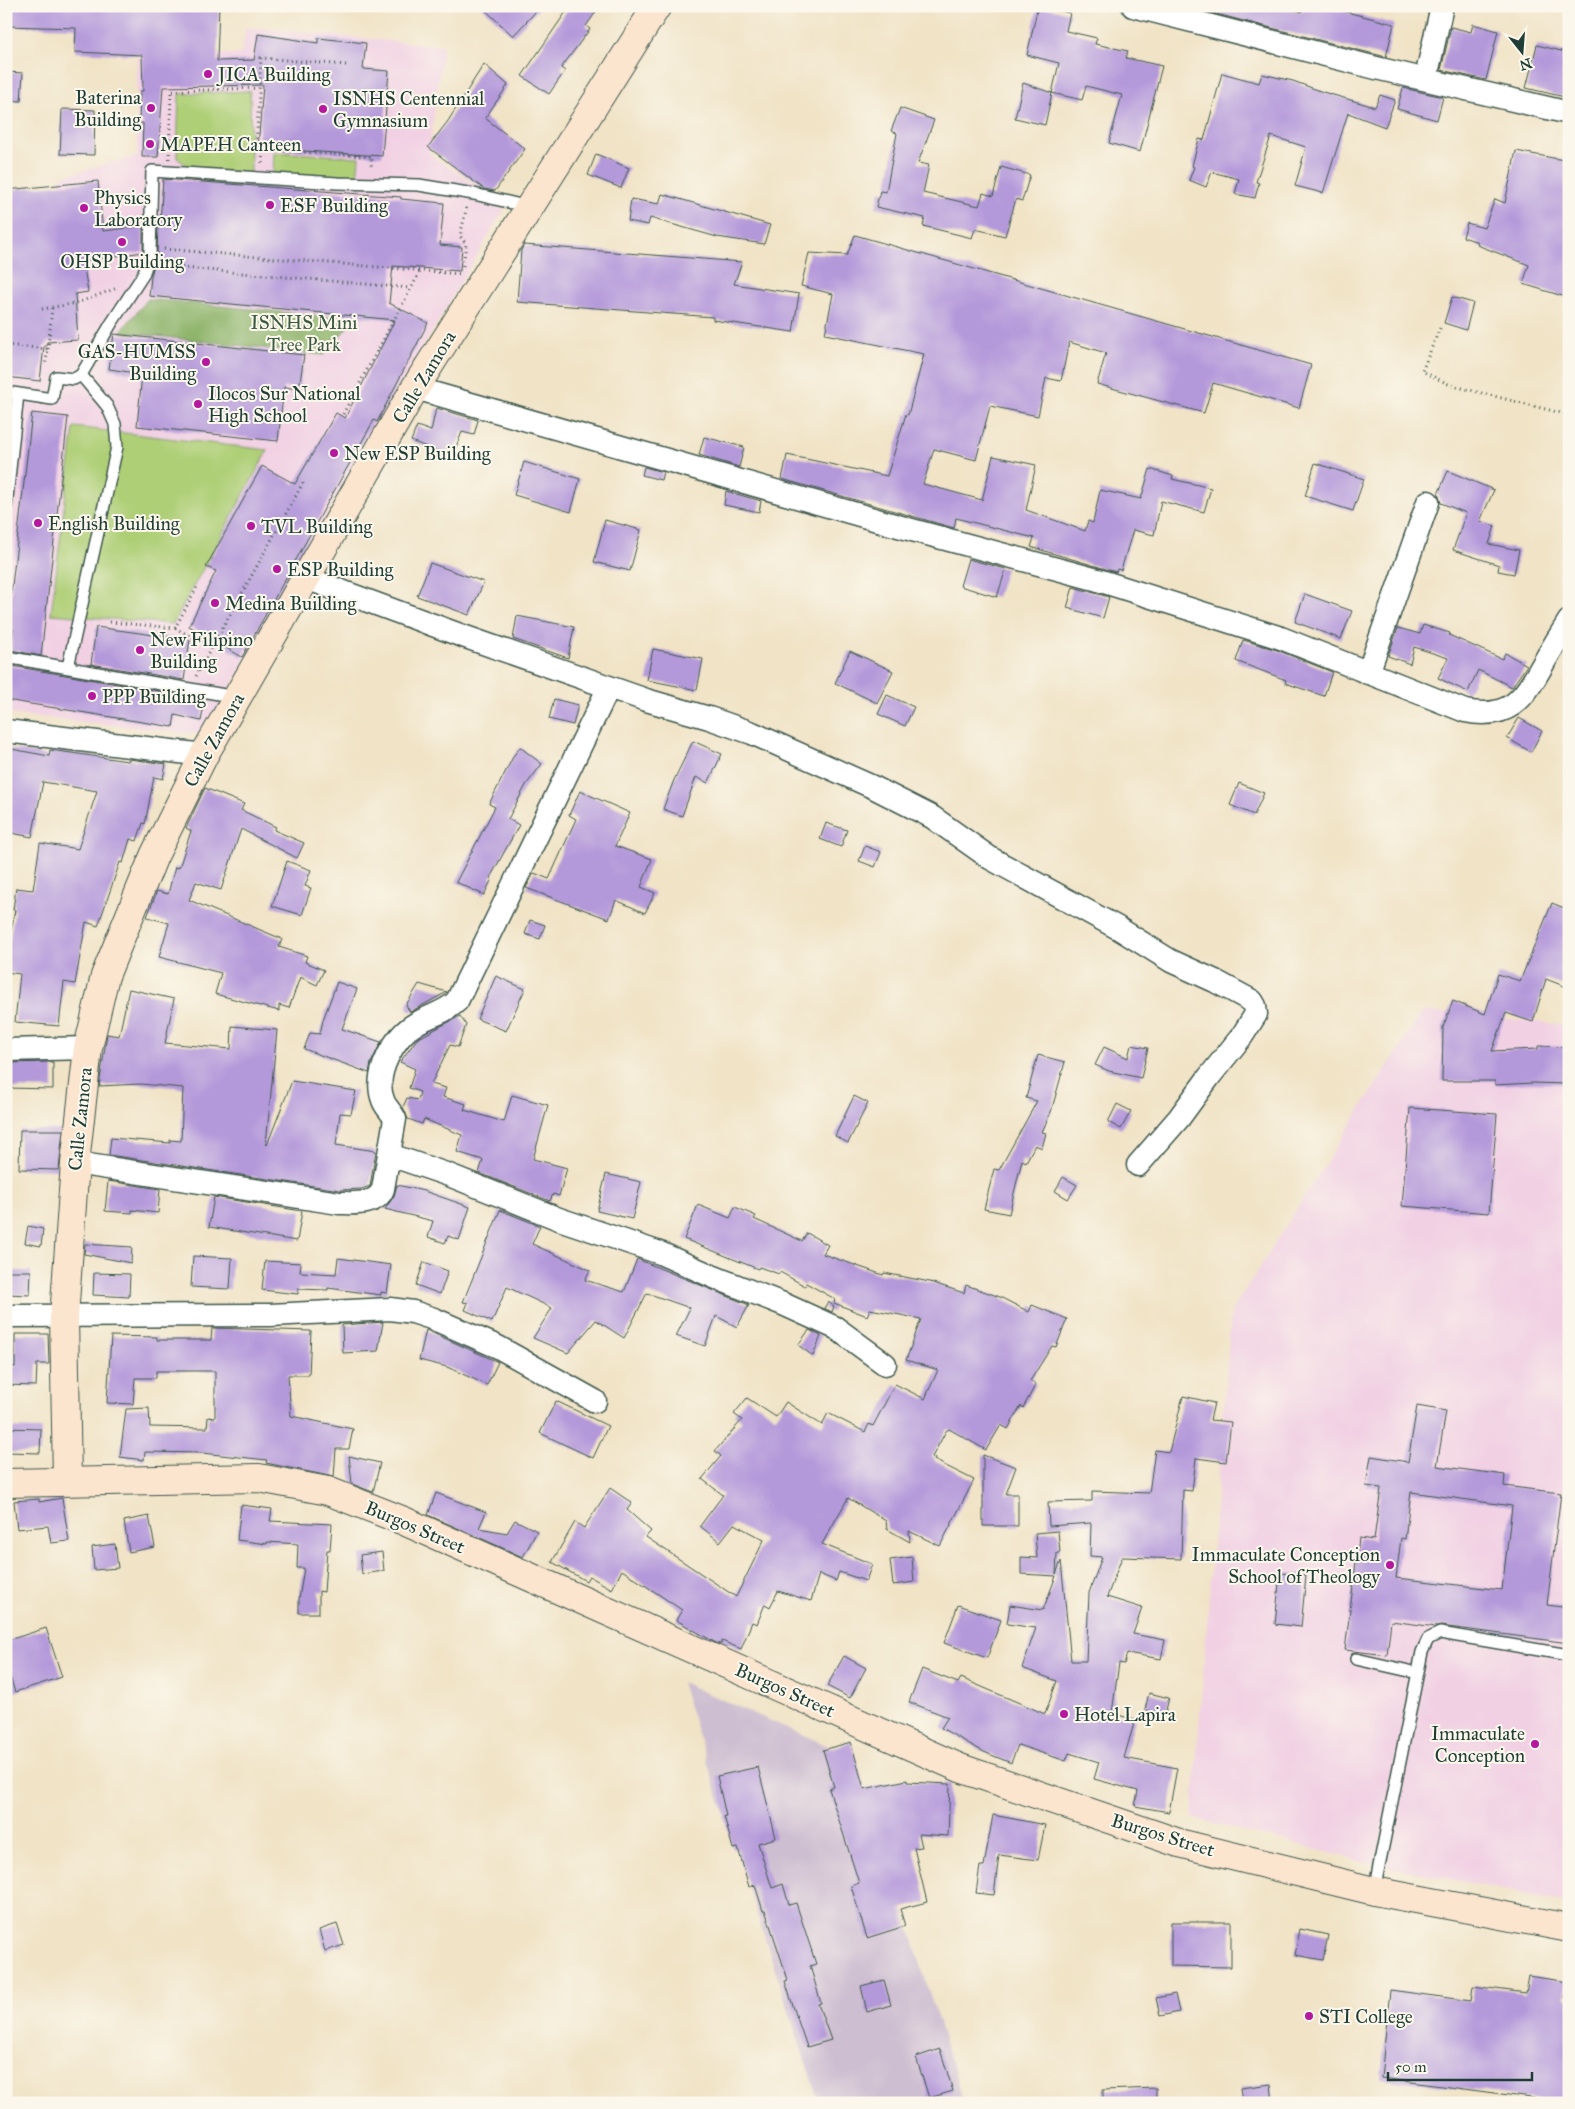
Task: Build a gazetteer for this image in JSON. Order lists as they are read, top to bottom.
{
  "streets": {
    "street": ["Calle Zamora", "Burgos Street"]
  },
  "crossings": [
    ["Calle Zamora", "Burgos Street"]
  ],
  "parks": ["ISNHS Mini Tree Park"],
  "places": [
    "JICA Building",
    "Baterina Building",
    "ISNHS Centennial Gymnasium",
    "MAPEH Canteen",
    "ESF Building",
    "Physics Laboratory",
    "OHSP Building",
    "GAS-HUMSS Building",
    "Ilocos Sur National High School",
    "New ESP Building",
    "English Building",
    "TVL Building",
    "ESP Building",
    "Medina Building",
    "New Filipino Building",
    "PPP Building",
    "Immaculate Conception School of Theology",
    "Hotel Lapira",
    "Immaculate Conception",
    "STI College"
  ],
  "scale_bar": "50 m",
  "north": "bottom"
}
